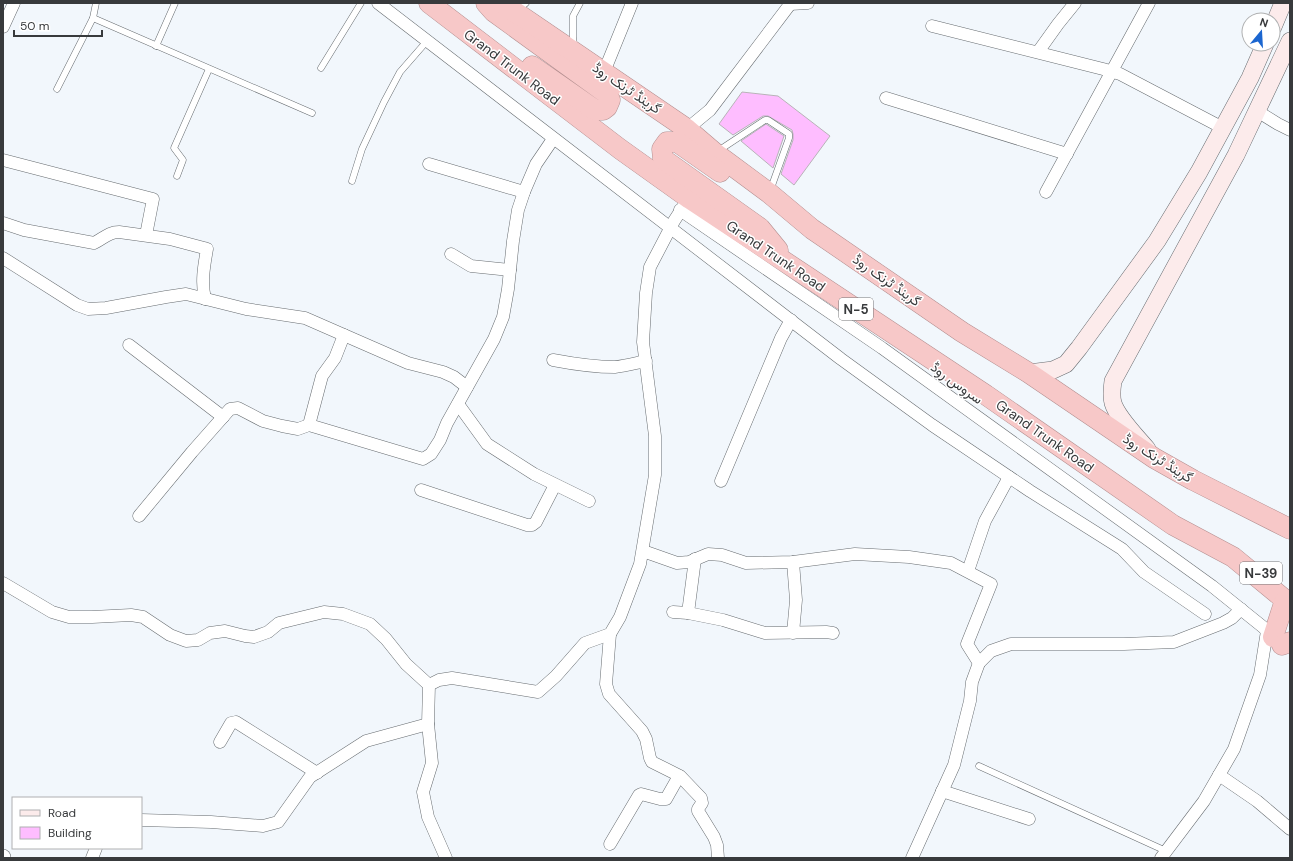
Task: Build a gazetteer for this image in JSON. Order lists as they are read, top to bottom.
{
  "streets": {
    "highway": ["Grand Trunk Road", "گرینڈ ٹرنک روڈ", "N-5"],
    "street": ["سروس روڈ"]
  },
  "crossings": [
    ["Grand Trunk Road", "سروس روڈ"]
  ],
  "legend": ["Road", "Building"],
  "scale_bar": "50 m",
  "north": "top"
}
